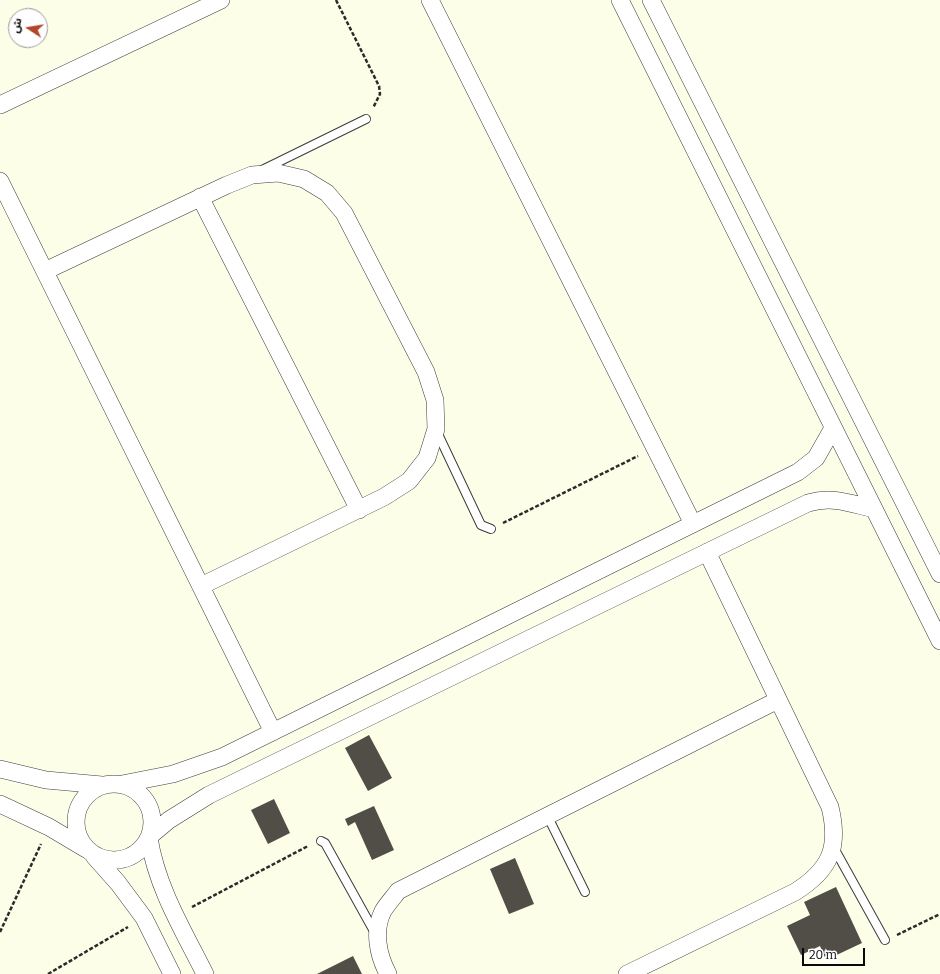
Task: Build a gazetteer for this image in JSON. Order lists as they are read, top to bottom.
{
  "scale_bar": "20 m",
  "north": "left"
}
